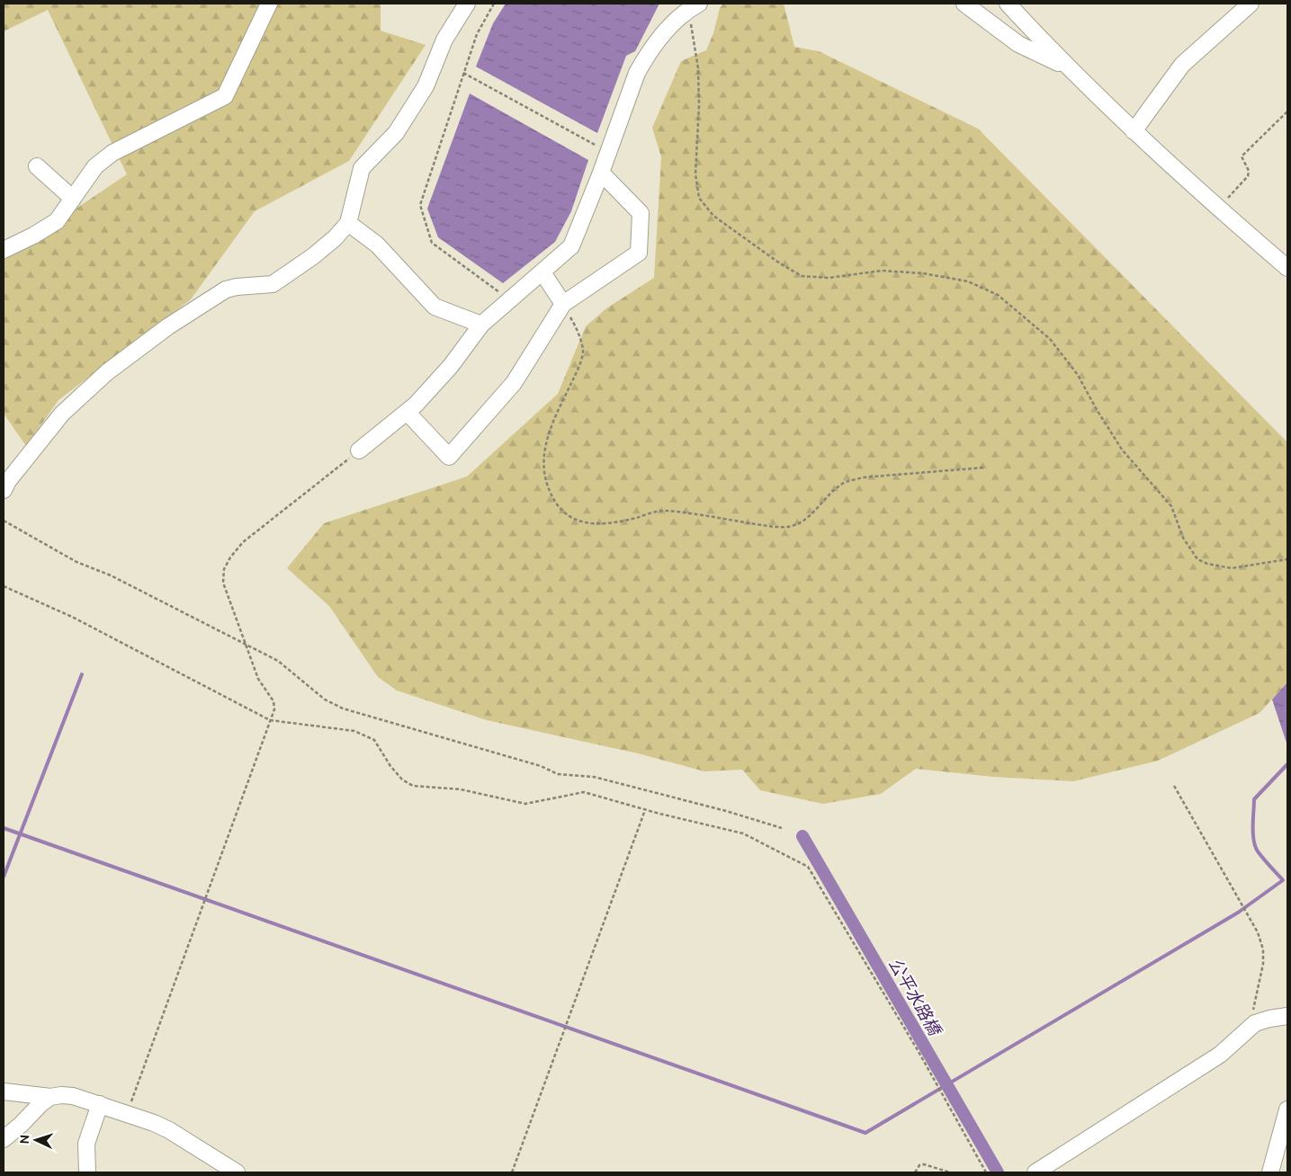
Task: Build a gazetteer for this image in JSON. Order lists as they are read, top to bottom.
{
  "water": ["公平水路橋"],
  "north": "left"
}
